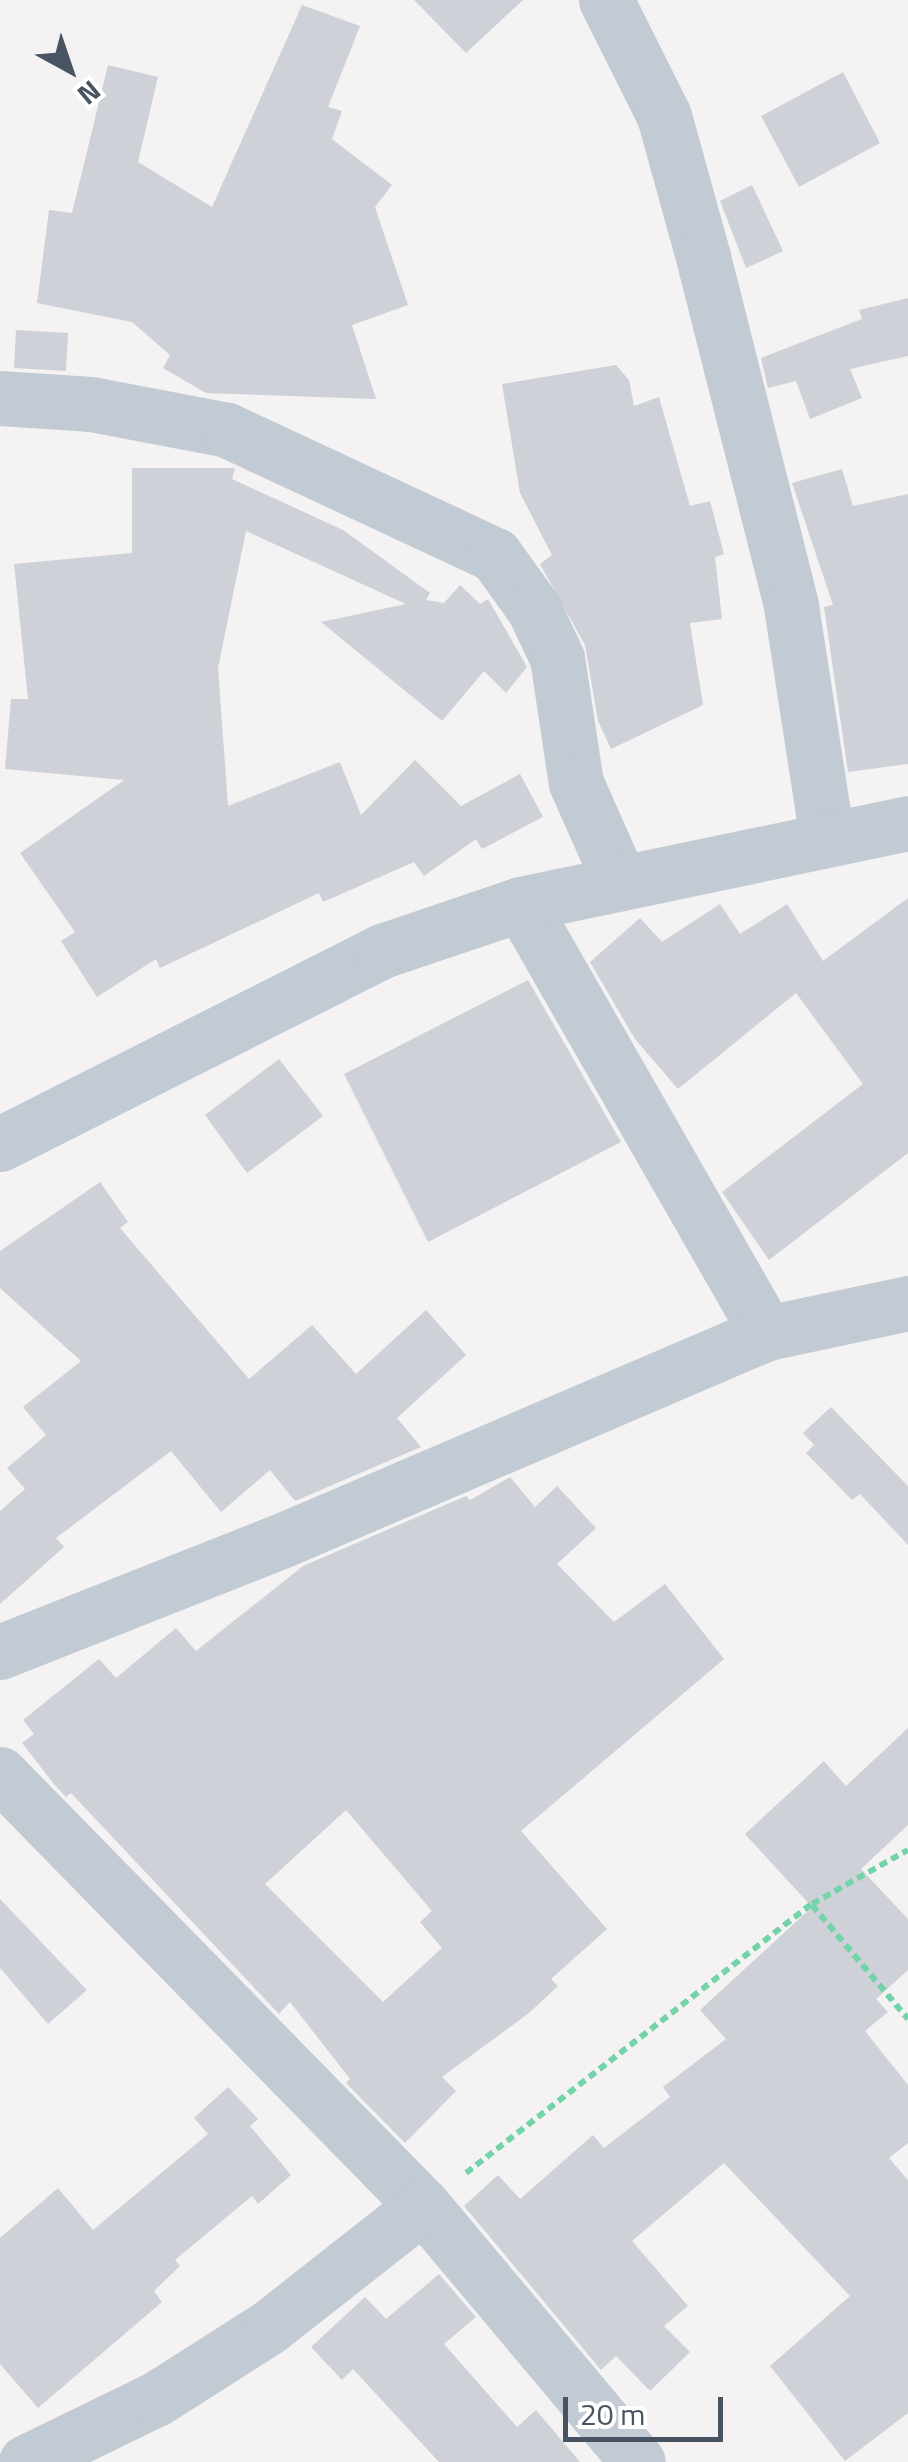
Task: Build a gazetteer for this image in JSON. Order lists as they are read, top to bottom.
{
  "scale_bar": "20 m",
  "north": "bottom right"
}
